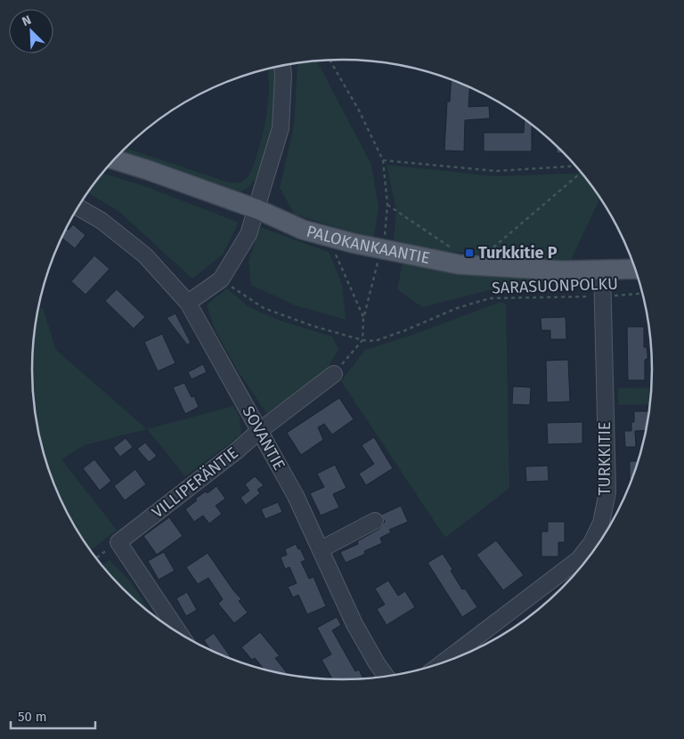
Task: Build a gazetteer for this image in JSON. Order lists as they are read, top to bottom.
{
  "streets": {
    "main road": ["PALOKANKAANTIE"],
    "street": ["SOVANTIE", "TURKKITIE", "VILLIPERÄNTIE"],
    "path": ["SARASUONPOLKU"]
  },
  "crossings": [
    ["PALOKANKAANTIE", "TURKKITIE"],
    ["SARASUONPOLKU", "TURKKITIE"],
    ["SOVANTIE", "VILLIPERÄNTIE"]
  ],
  "places": {
    "transit": ["Turkkitie P"]
  },
  "scale_bar": "50 m",
  "north": "top left"
}
